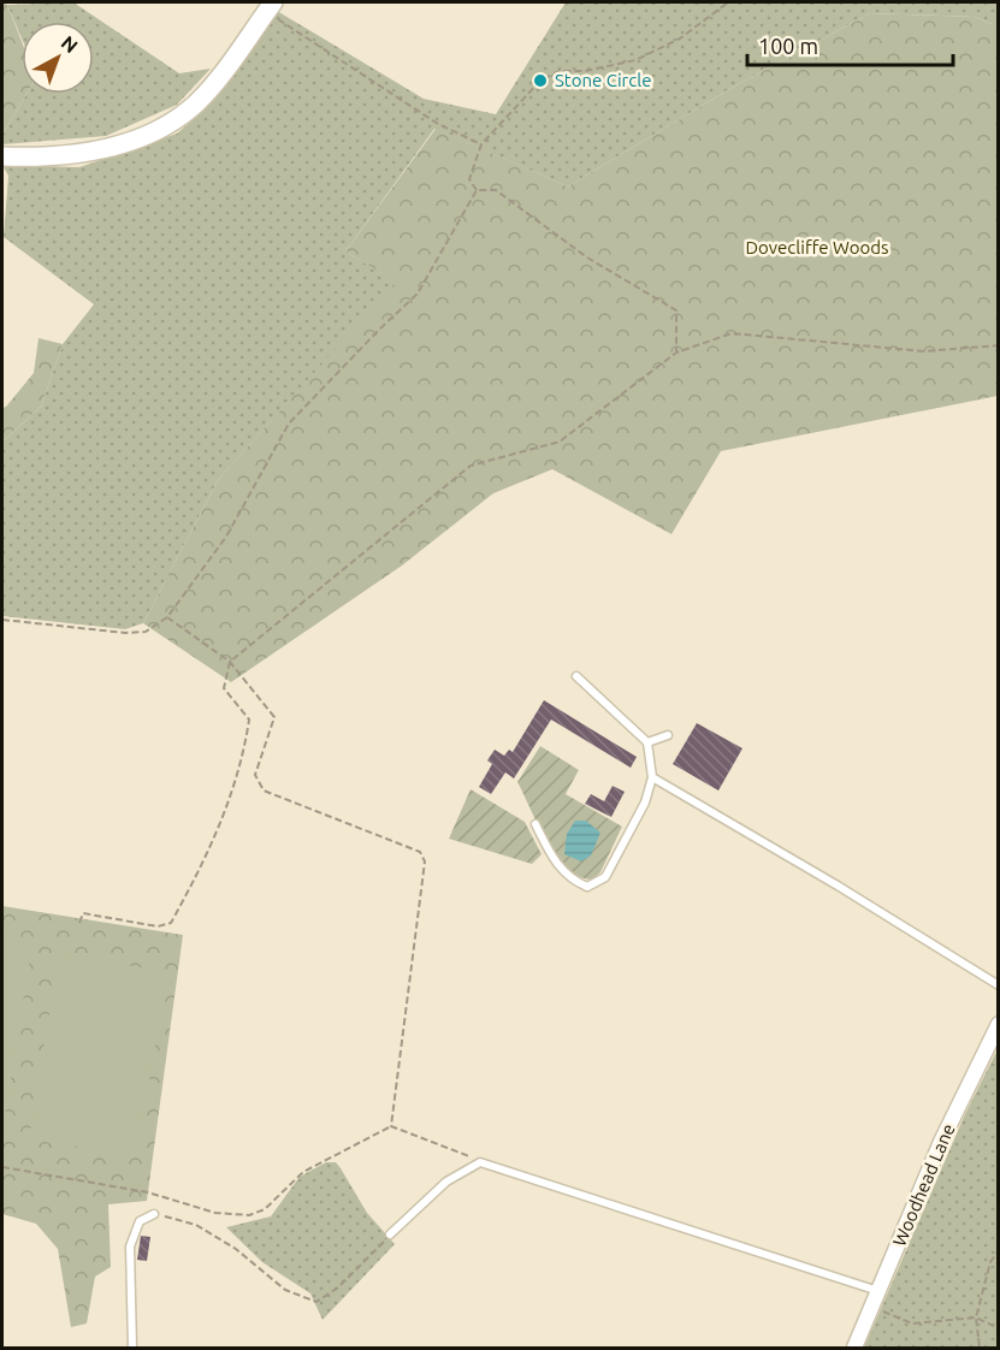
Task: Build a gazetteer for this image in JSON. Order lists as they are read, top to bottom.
{
  "streets": {
    "street": ["Woodhead Lane"]
  },
  "parks": ["Dovecliffe Woods"],
  "places": ["Stone Circle"],
  "scale_bar": "100 m",
  "north": "top right"
}
